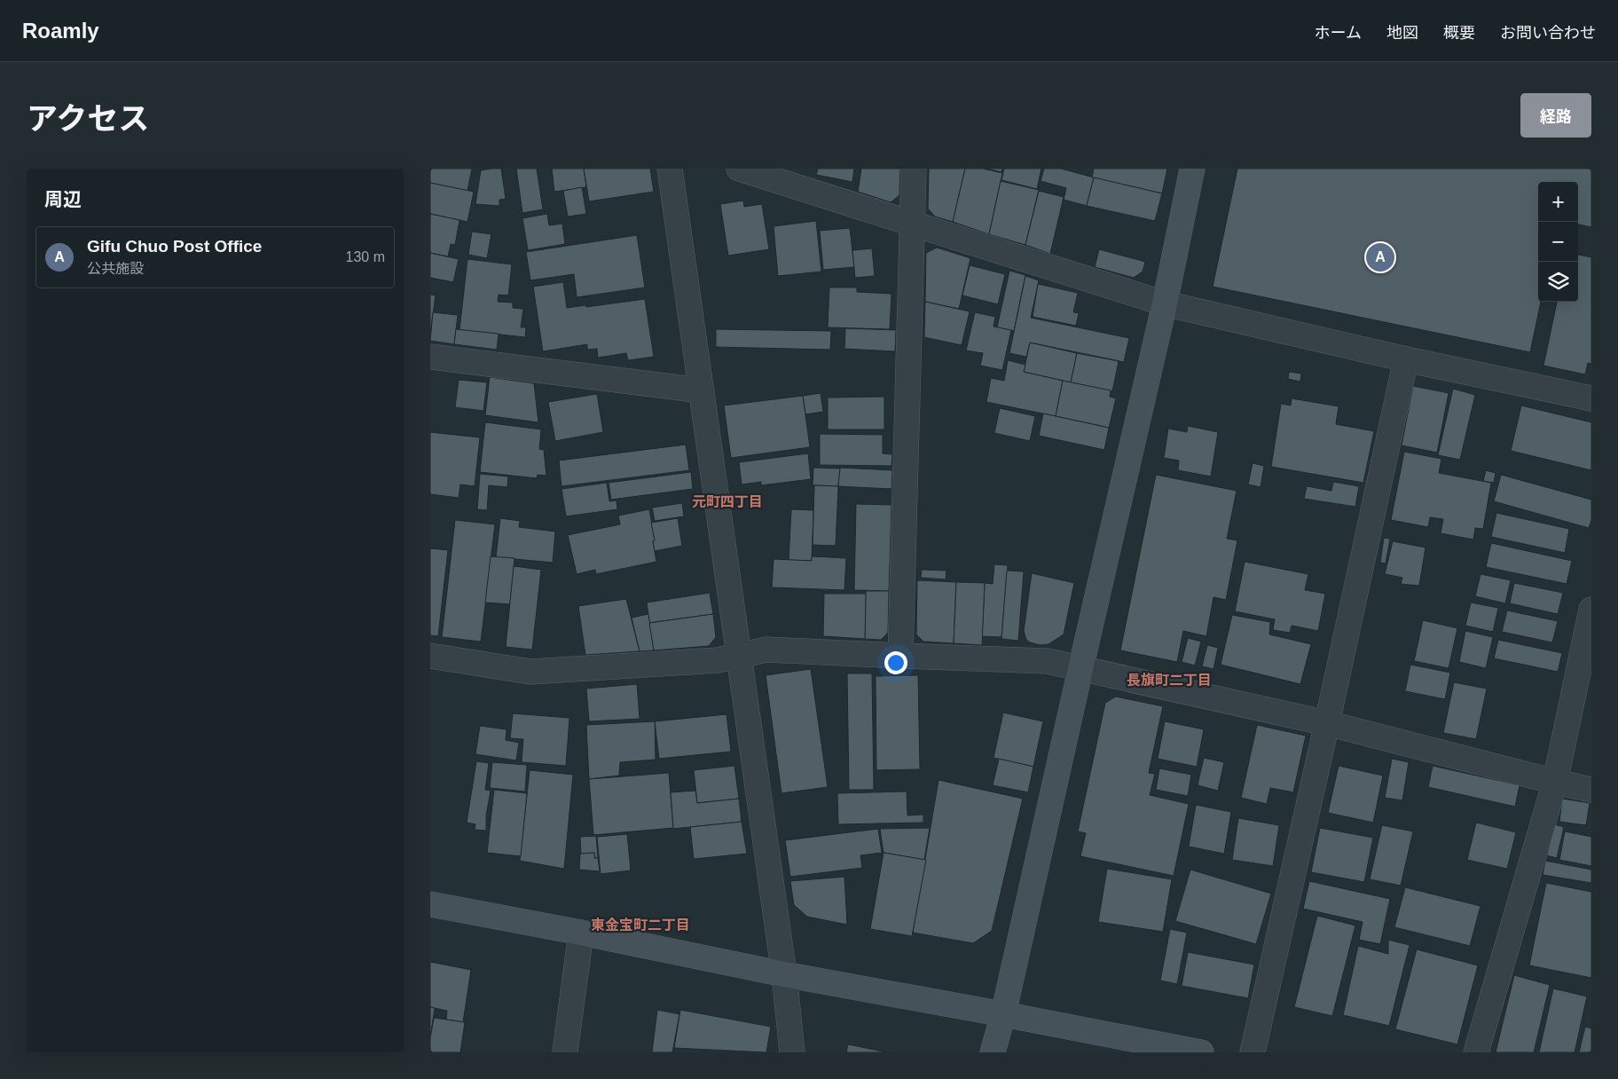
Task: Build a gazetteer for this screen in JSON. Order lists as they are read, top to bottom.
{
  "districts": ["元町四丁目", "長旗町二丁目", "東金宝町二丁目"],
  "page": {
    "header": "Roamly",
    "nav": [
      "ホーム",
      "地図",
      "概要",
      "お問い合わせ"
    ],
    "title": "アクセス",
    "buttons": "経路",
    "heading": "周辺",
    "map_buttons": ["+", "−"],
    "list": [
      {
        "mark": "A",
        "name": "Gifu Chuo Post Office",
        "note": "公共施設",
        "value": "130 m"
      }
    ],
    "pins": "A"
  }
}
